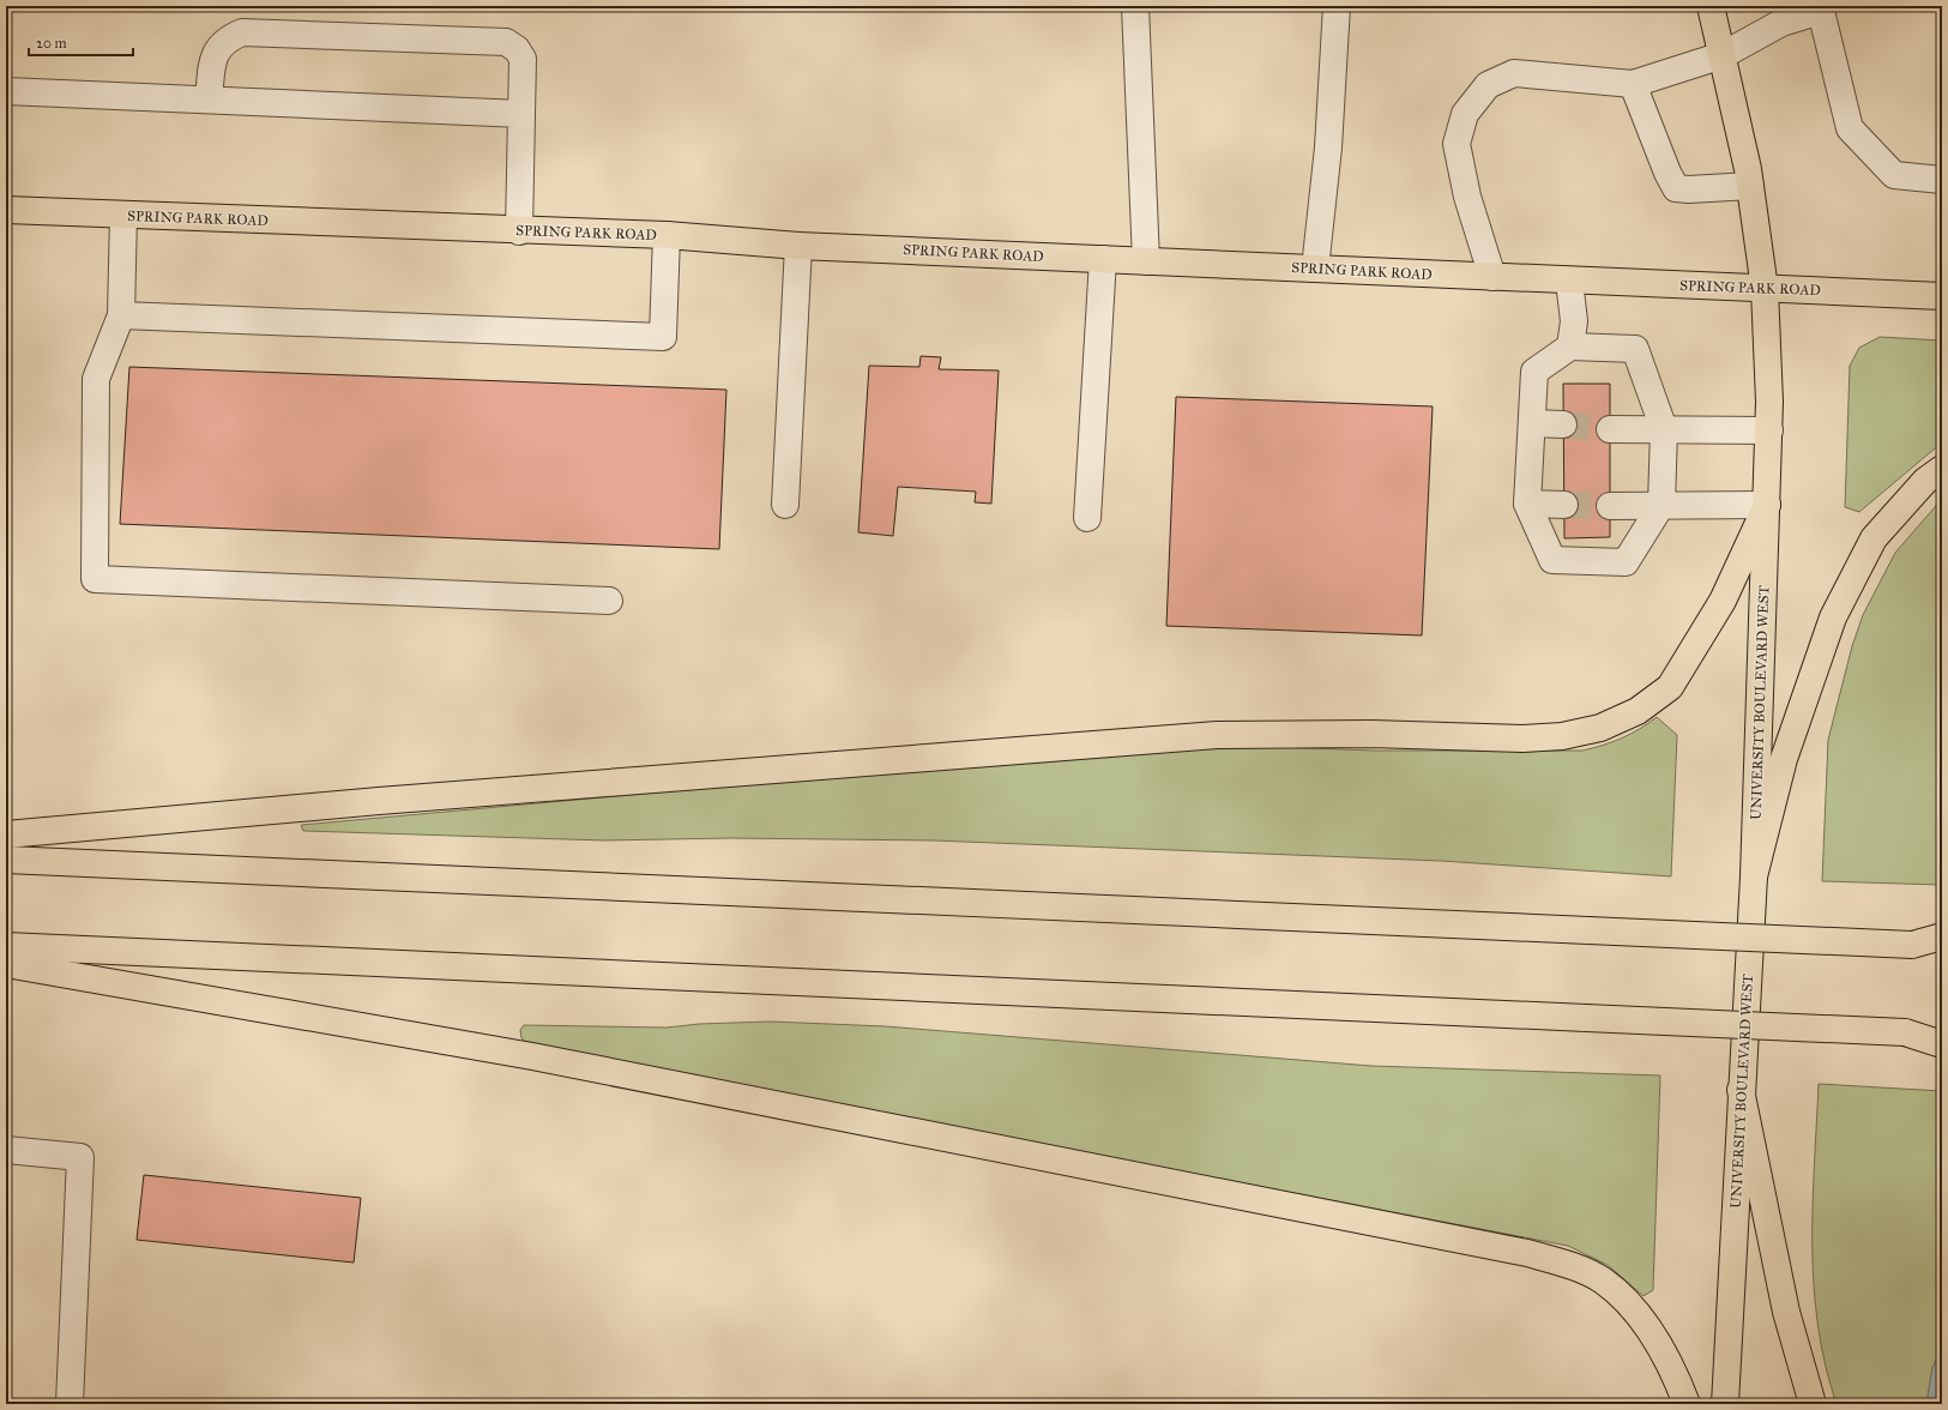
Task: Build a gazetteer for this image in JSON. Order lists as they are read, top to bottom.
{
  "streets": {
    "main road": ["SPRING PARK ROAD", "UNIVERSITY BOULEVARD WEST"]
  },
  "crossings": [
    ["SPRING PARK ROAD", "UNIVERSITY BOULEVARD WEST"]
  ],
  "scale_bar": "20 m"
}
